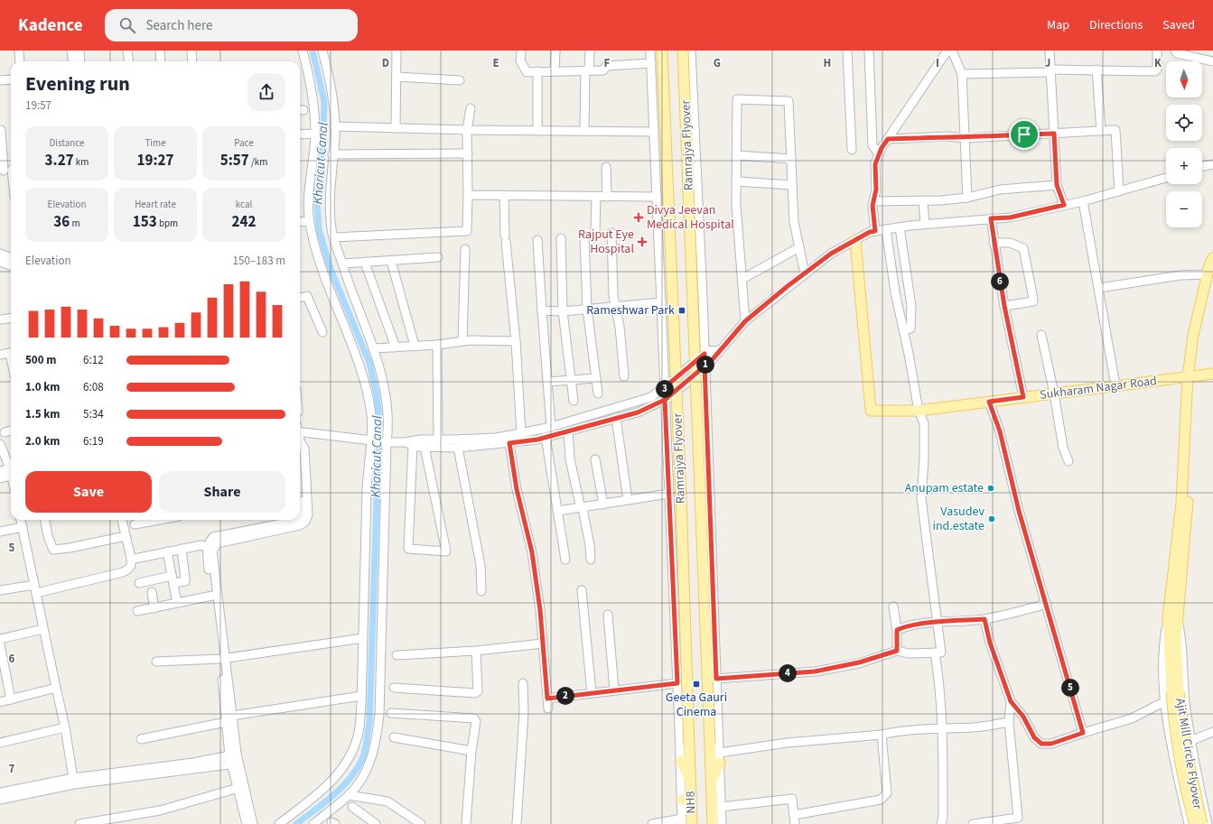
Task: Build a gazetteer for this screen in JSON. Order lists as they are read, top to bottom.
{
  "streets": {
    "main road": [
      "Ramrajya Flyover",
      "Sukharam Nagar Road",
      "Ajit Mill Circle Flyover",
      "NH8"
    ]
  },
  "crossings": [
    ["Ramrajya Flyover", "NH8"],
    ["Sukharam Nagar Road", "Ajit Mill Circle Flyover"]
  ],
  "water": ["Kharicut Canal"],
  "places": {
    "health": ["Divya Jeevan Medical Hospital", "Rajput Eye Hospital"],
    "transit": ["Rameshwar Park", "Geeta Gauri Cinema"],
    "other": ["Anupam estate", "Vasudev ind.estate"]
  },
  "north": "bottom",
  "page": {
    "header": "Kadence",
    "search": "Search here",
    "nav": ["Map", "Directions", "Saved"],
    "map_buttons": ["+", "−"],
    "heading": ["Evening run", "19:57"],
    "stats": [
      ["Distance", "3.27 km"],
      ["Time", "19:27"],
      ["Pace", "5:57 /km"],
      ["Elevation", "36 m"],
      ["Heart rate", "153 bpm"],
      ["kcal", "242"]
    ],
    "chart": ["Elevation", "150–183 m"],
    "pins": [
      "6",
      "1",
      "3",
      "4",
      "5",
      "2"
    ],
    "list": [
      {
        "name": "500 m",
        "note": "6:12"
      },
      {
        "name": "1.0 km",
        "note": "6:08"
      },
      {
        "name": "1.5 km",
        "note": "5:34"
      },
      {
        "name": "2.0 km",
        "note": "6:19"
      }
    ],
    "buttons": ["Save", "Share"]
  },
  "grid": {
    "columns": [
      "D",
      "E",
      "F",
      "G",
      "H",
      "I",
      "J",
      "K"
    ],
    "rows": ["5", "6", "7"]
  }
}
